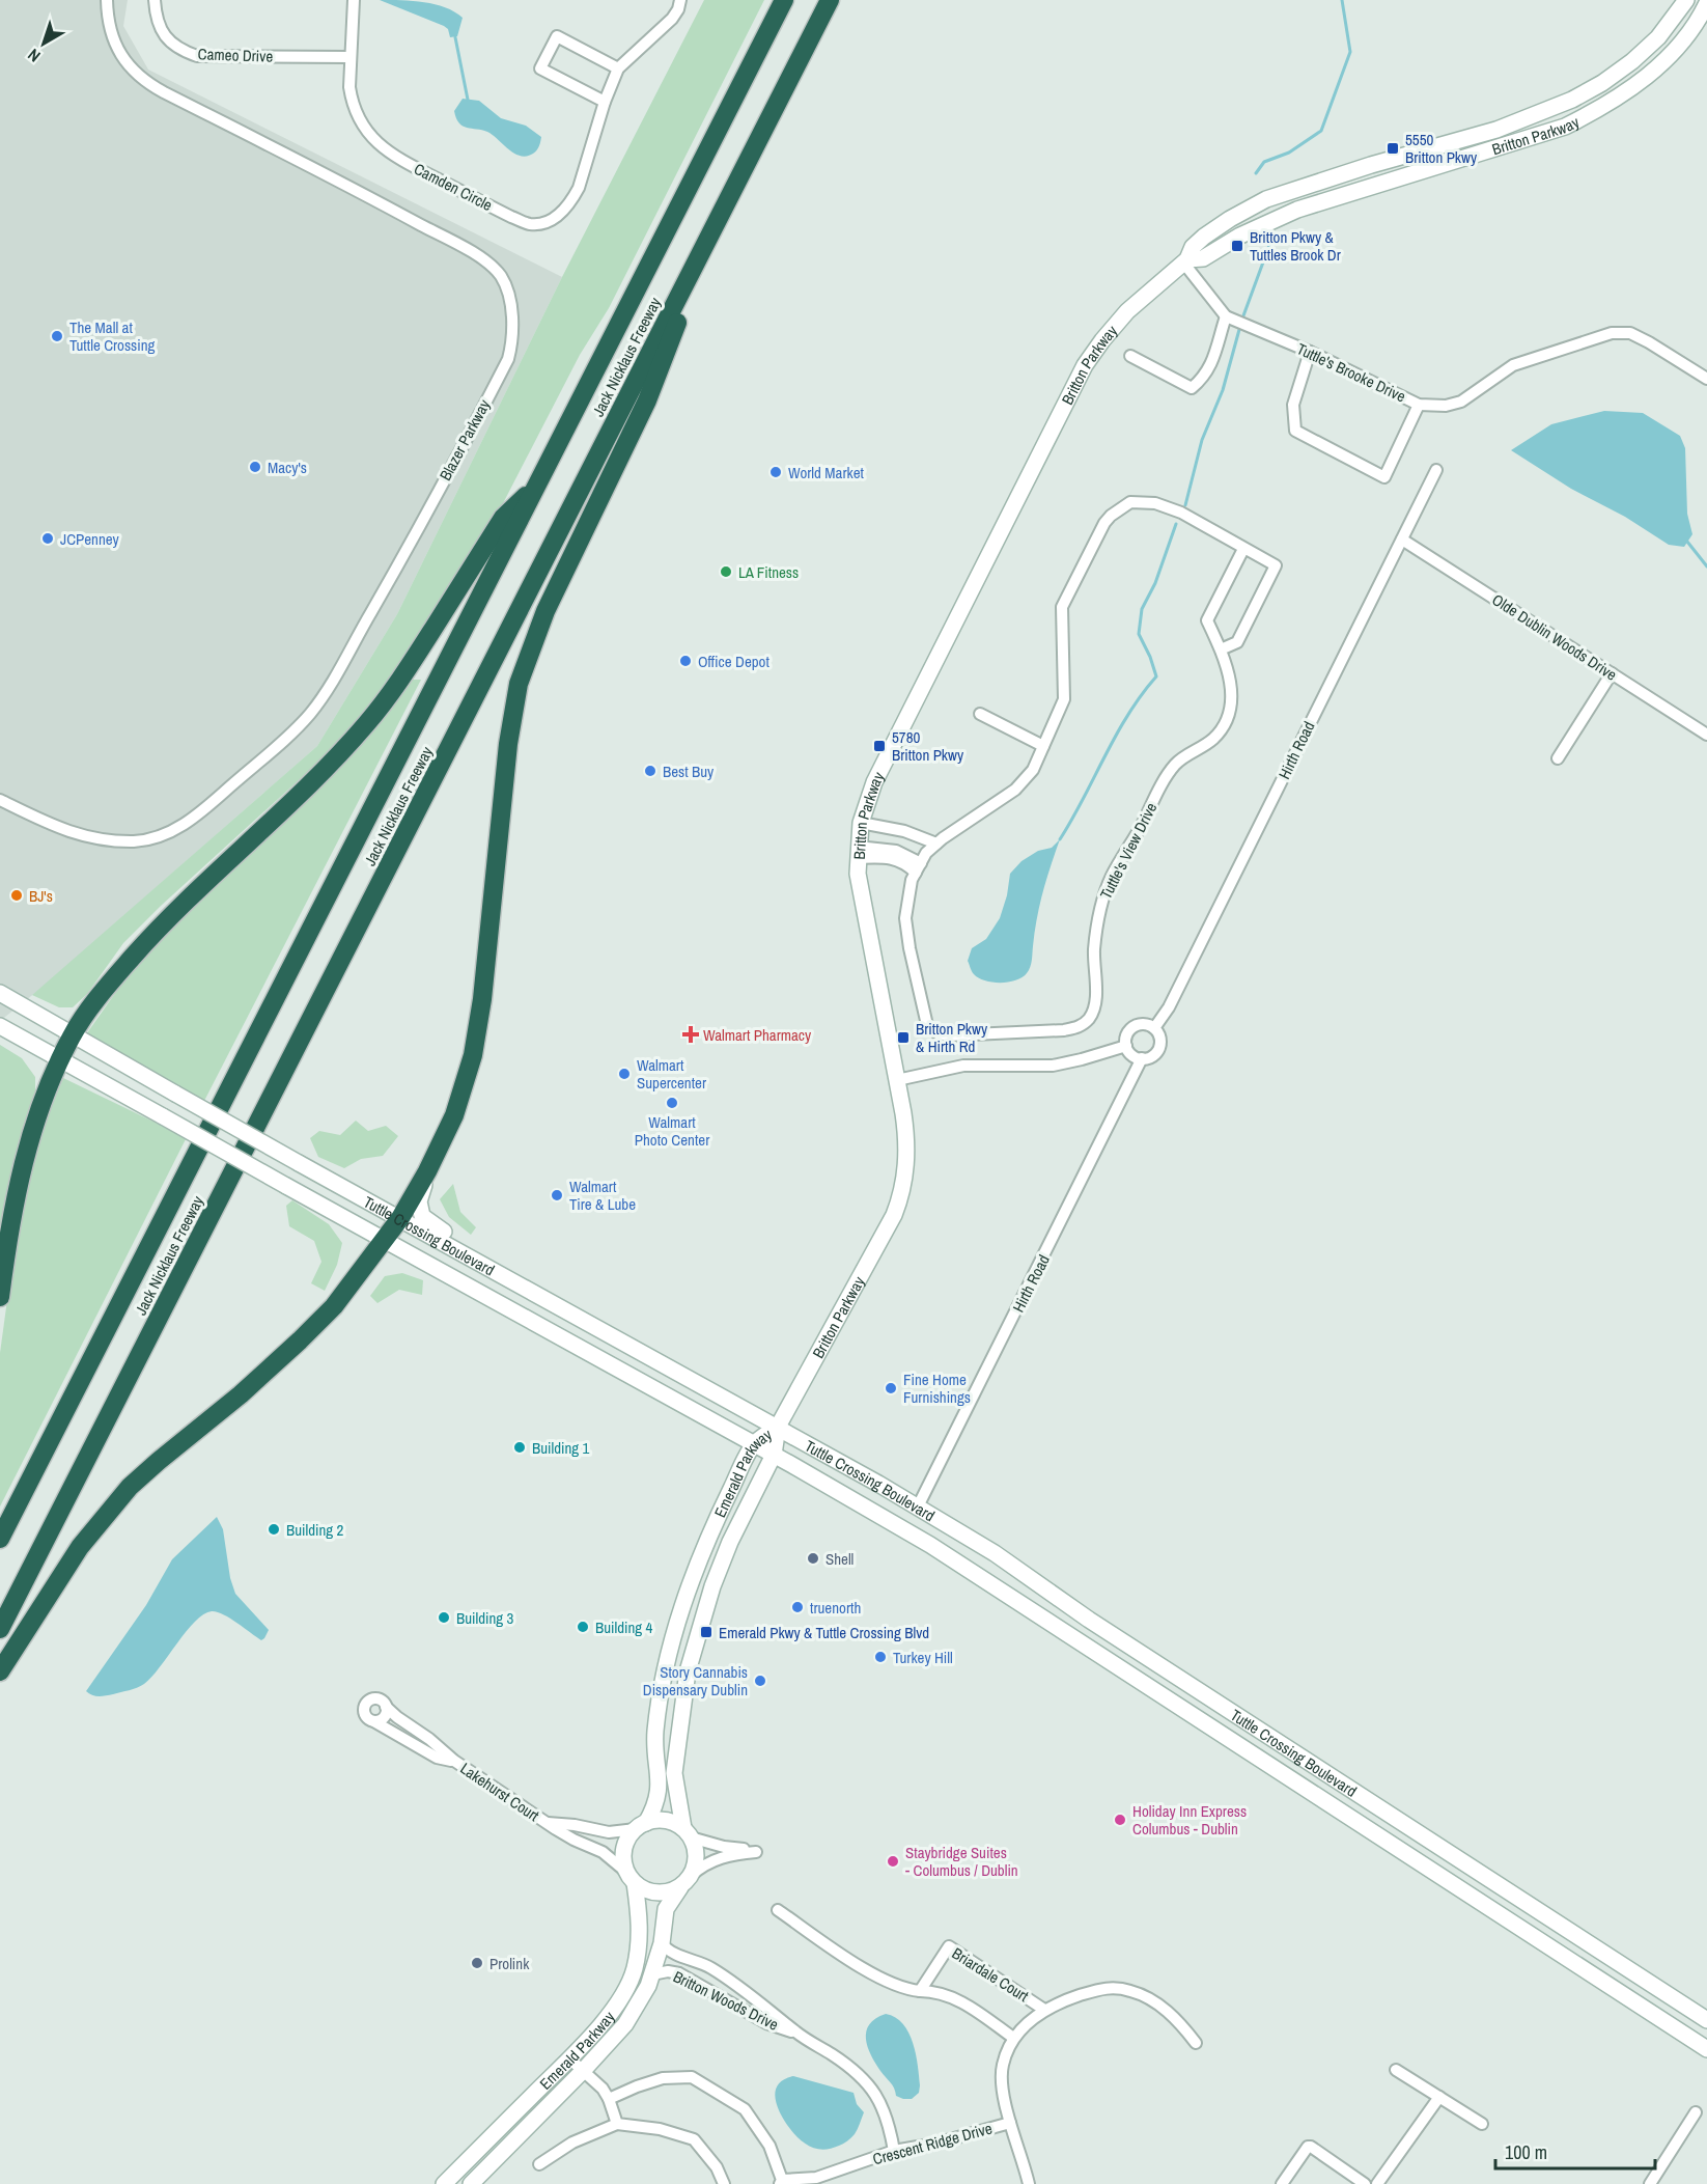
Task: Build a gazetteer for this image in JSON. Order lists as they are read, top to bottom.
{
  "streets": {
    "highway": ["Jack Nicklaus Freeway"],
    "main road": ["Britton Parkway", "Tuttle Crossing Boulevard", "Emerald Parkway"],
    "street": [
      "Cameo Drive",
      "Camden Circle",
      "Tuttle's Brooke Drive",
      "Blazer Parkway",
      "Olde Dublin Woods Drive",
      "Hirth Road",
      "Tuttle's View Drive",
      "Lakehurst Court",
      "Briardale Court",
      "Britton Woods Drive",
      "Crescent Ridge Drive"
    ]
  },
  "crossings": [
    ["Cameo Drive", "Camden Circle"],
    ["Britton Parkway", "Tuttle's Brooke Drive"],
    ["Britton Parkway", "Tuttle Crossing Boulevard"],
    ["Britton Parkway", "Emerald Parkway"],
    ["Olde Dublin Woods Drive", "Hirth Road"],
    ["Hirth Road", "Tuttle Crossing Boulevard"],
    ["Tuttle Crossing Boulevard", "Emerald Parkway"],
    ["Emerald Parkway", "Lakehurst Court"],
    ["Emerald Parkway", "Britton Woods Drive"],
    ["Britton Woods Drive", "Crescent Ridge Drive"]
  ],
  "places": {
    "transit": [
      "5550 Britton Pkwy",
      "Britton Pkwy & Tuttles Brook Dr",
      "5780 Britton Pkwy",
      "Britton Pkwy & Hirth Rd",
      "Emerald Pkwy & Tuttle Crossing Blvd"
    ],
    "other": [
      "The Mall at Tuttle Crossing",
      "Macy's",
      "World Market",
      "JCPenney",
      "LA Fitness",
      "Office Depot",
      "Best Buy",
      "BJ's",
      "Walmart Supercenter",
      "Walmart Photo Center",
      "Walmart Tire & Lube",
      "Fine Home Furnishings",
      "Building 1",
      "Building 2",
      "Shell",
      "truenorth",
      "Building 3",
      "Building 4",
      "Turkey Hill",
      "Story Cannabis Dispensary Dublin",
      "Holiday Inn Express Columbus - Dublin",
      "Staybridge Suites - Columbus / Dublin",
      "Prolink"
    ],
    "health": ["Walmart Pharmacy"]
  },
  "scale_bar": "100 m",
  "north": "bottom left"
}
